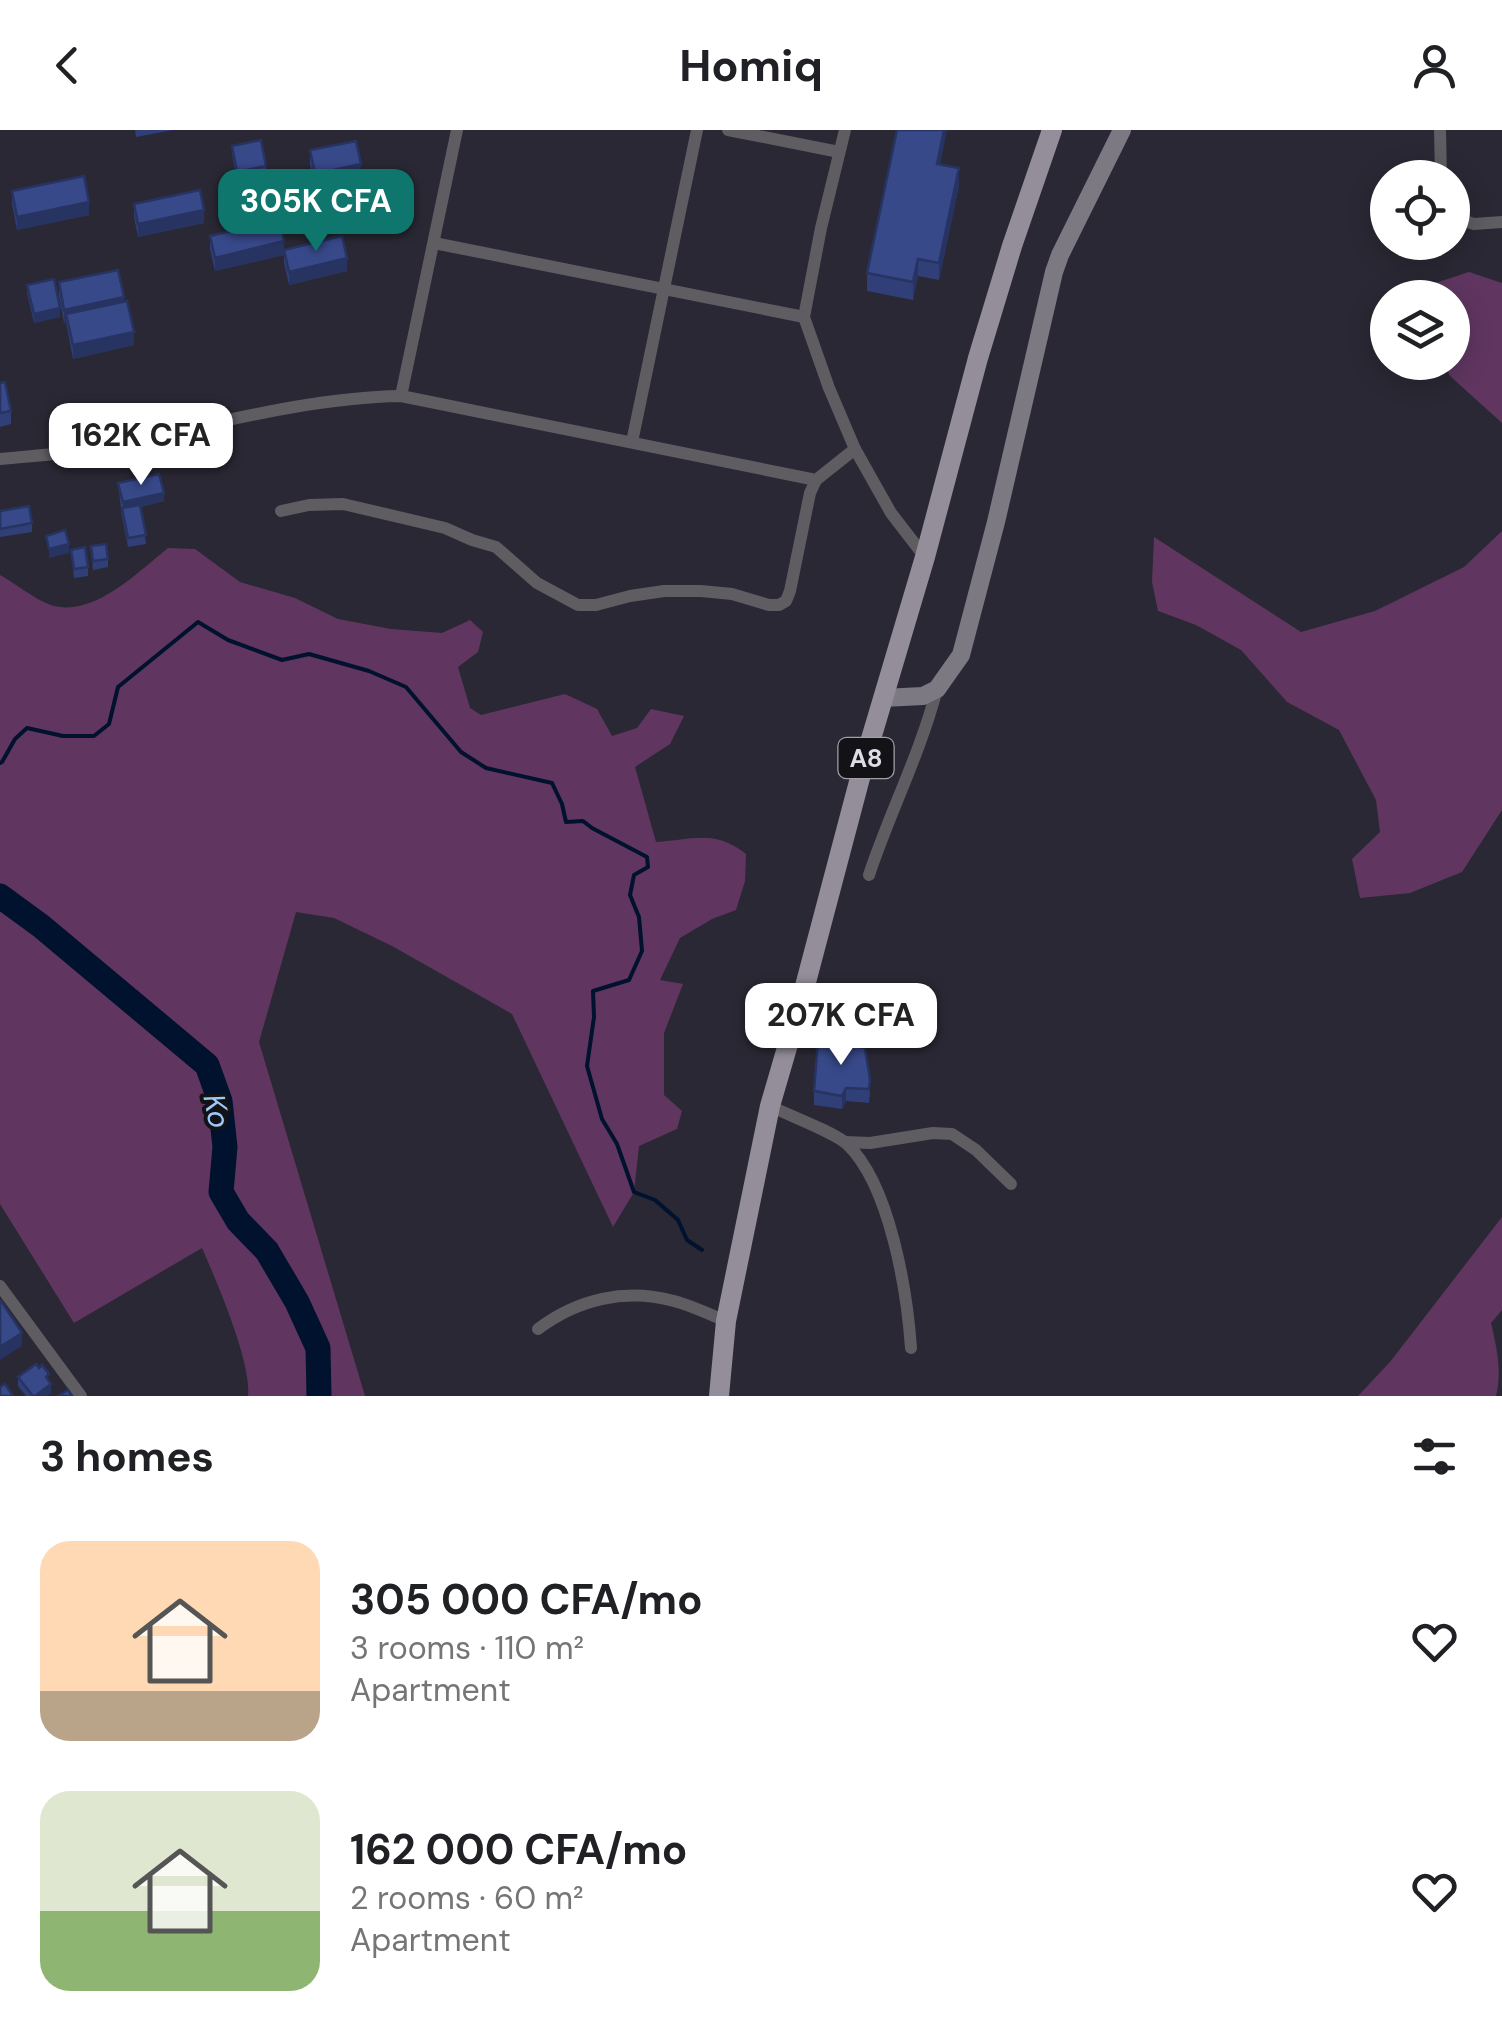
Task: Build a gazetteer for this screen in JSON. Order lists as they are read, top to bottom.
{
  "streets": {
    "main road": ["A8"]
  },
  "water": ["Ko"],
  "page": {
    "header": "Homiq",
    "price": ["305K CFA", "162K CFA", "207K CFA"],
    "heading": "3 homes",
    "list": [
      {
        "name": "305 000 CFA/mo",
        "note": "3 rooms · 110 m² · Apartment"
      },
      {
        "name": "162 000 CFA/mo",
        "note": "2 rooms · 60 m² · Apartment"
      }
    ]
  }
}
